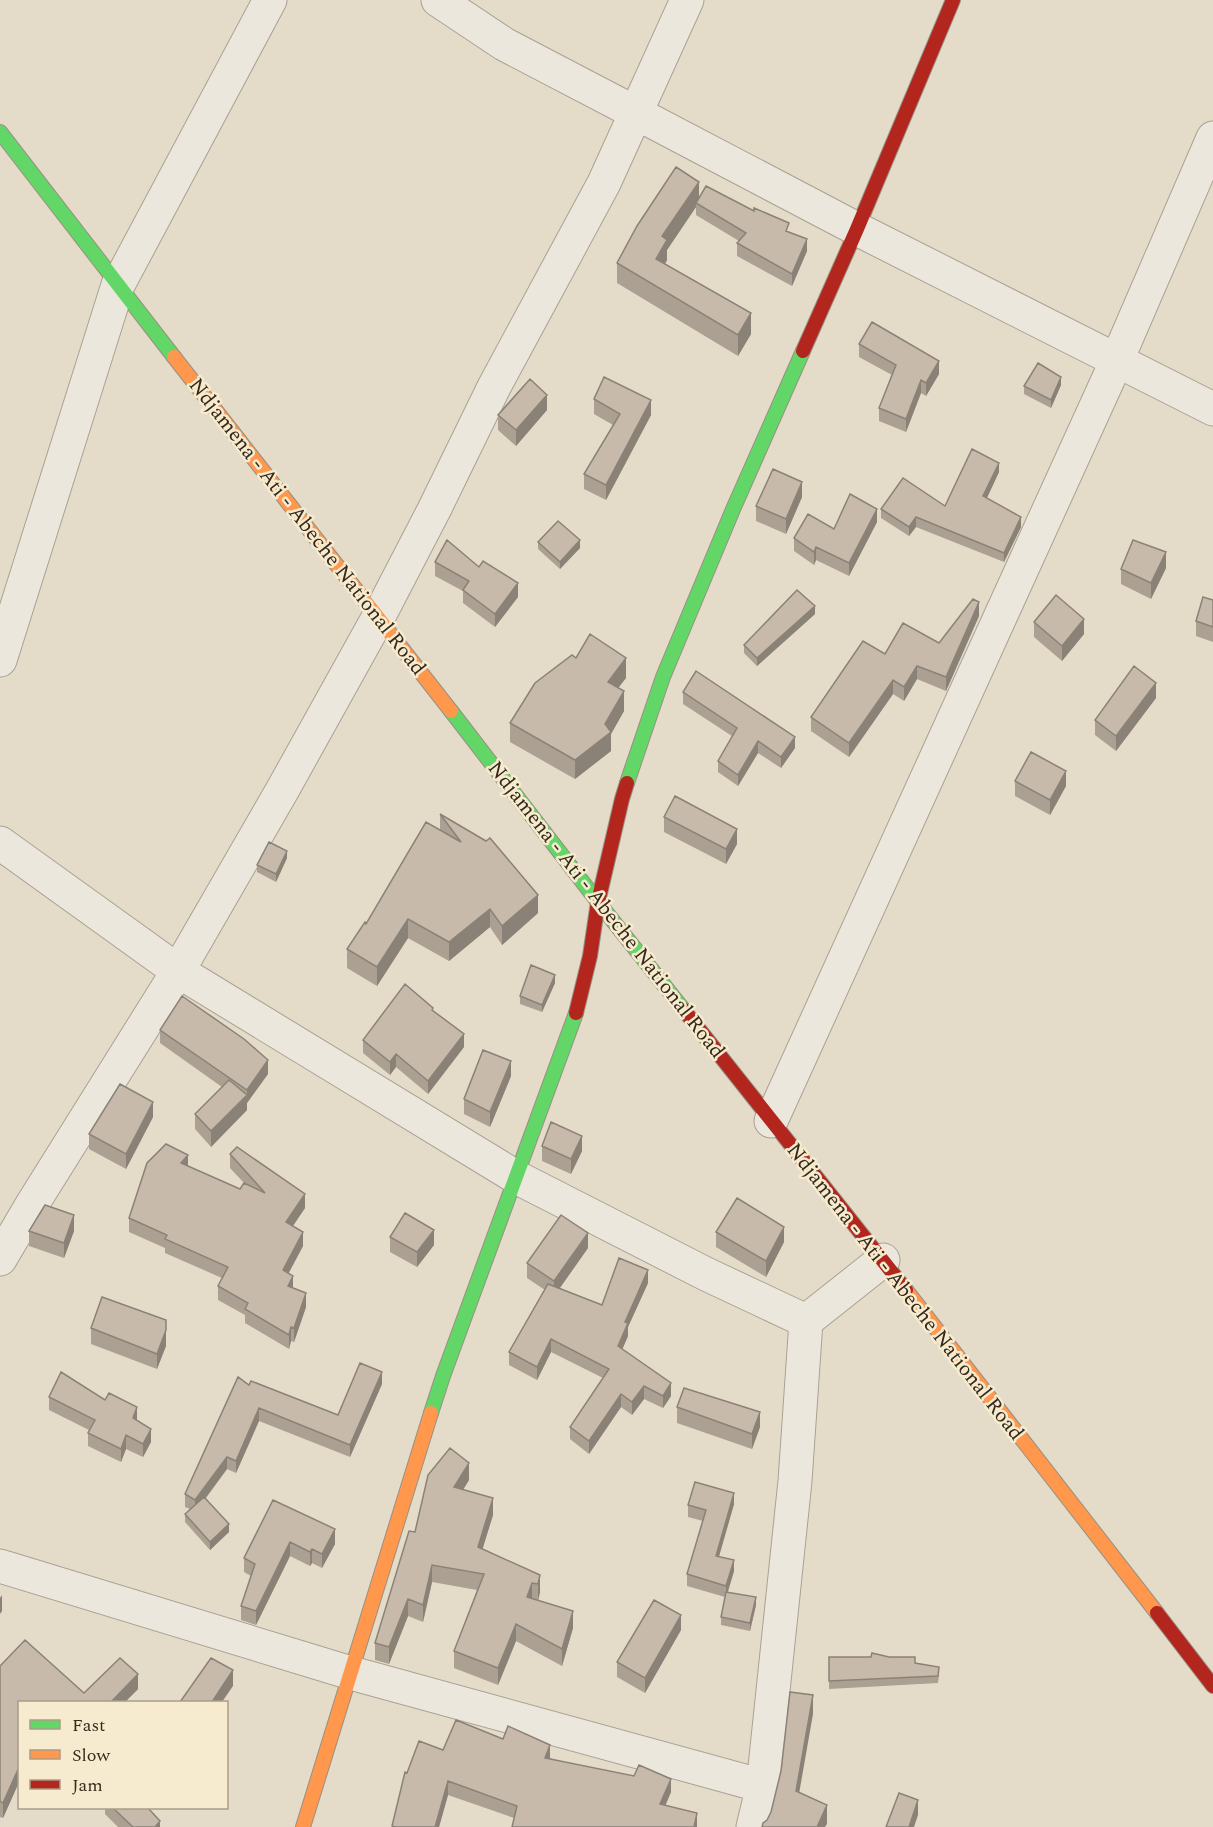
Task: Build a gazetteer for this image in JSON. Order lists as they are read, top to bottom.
{
  "streets": {
    "main road": ["Ndjamena - Ati - Abeche National Road"]
  },
  "legend": ["Fast", "Slow", "Jam"]
}
